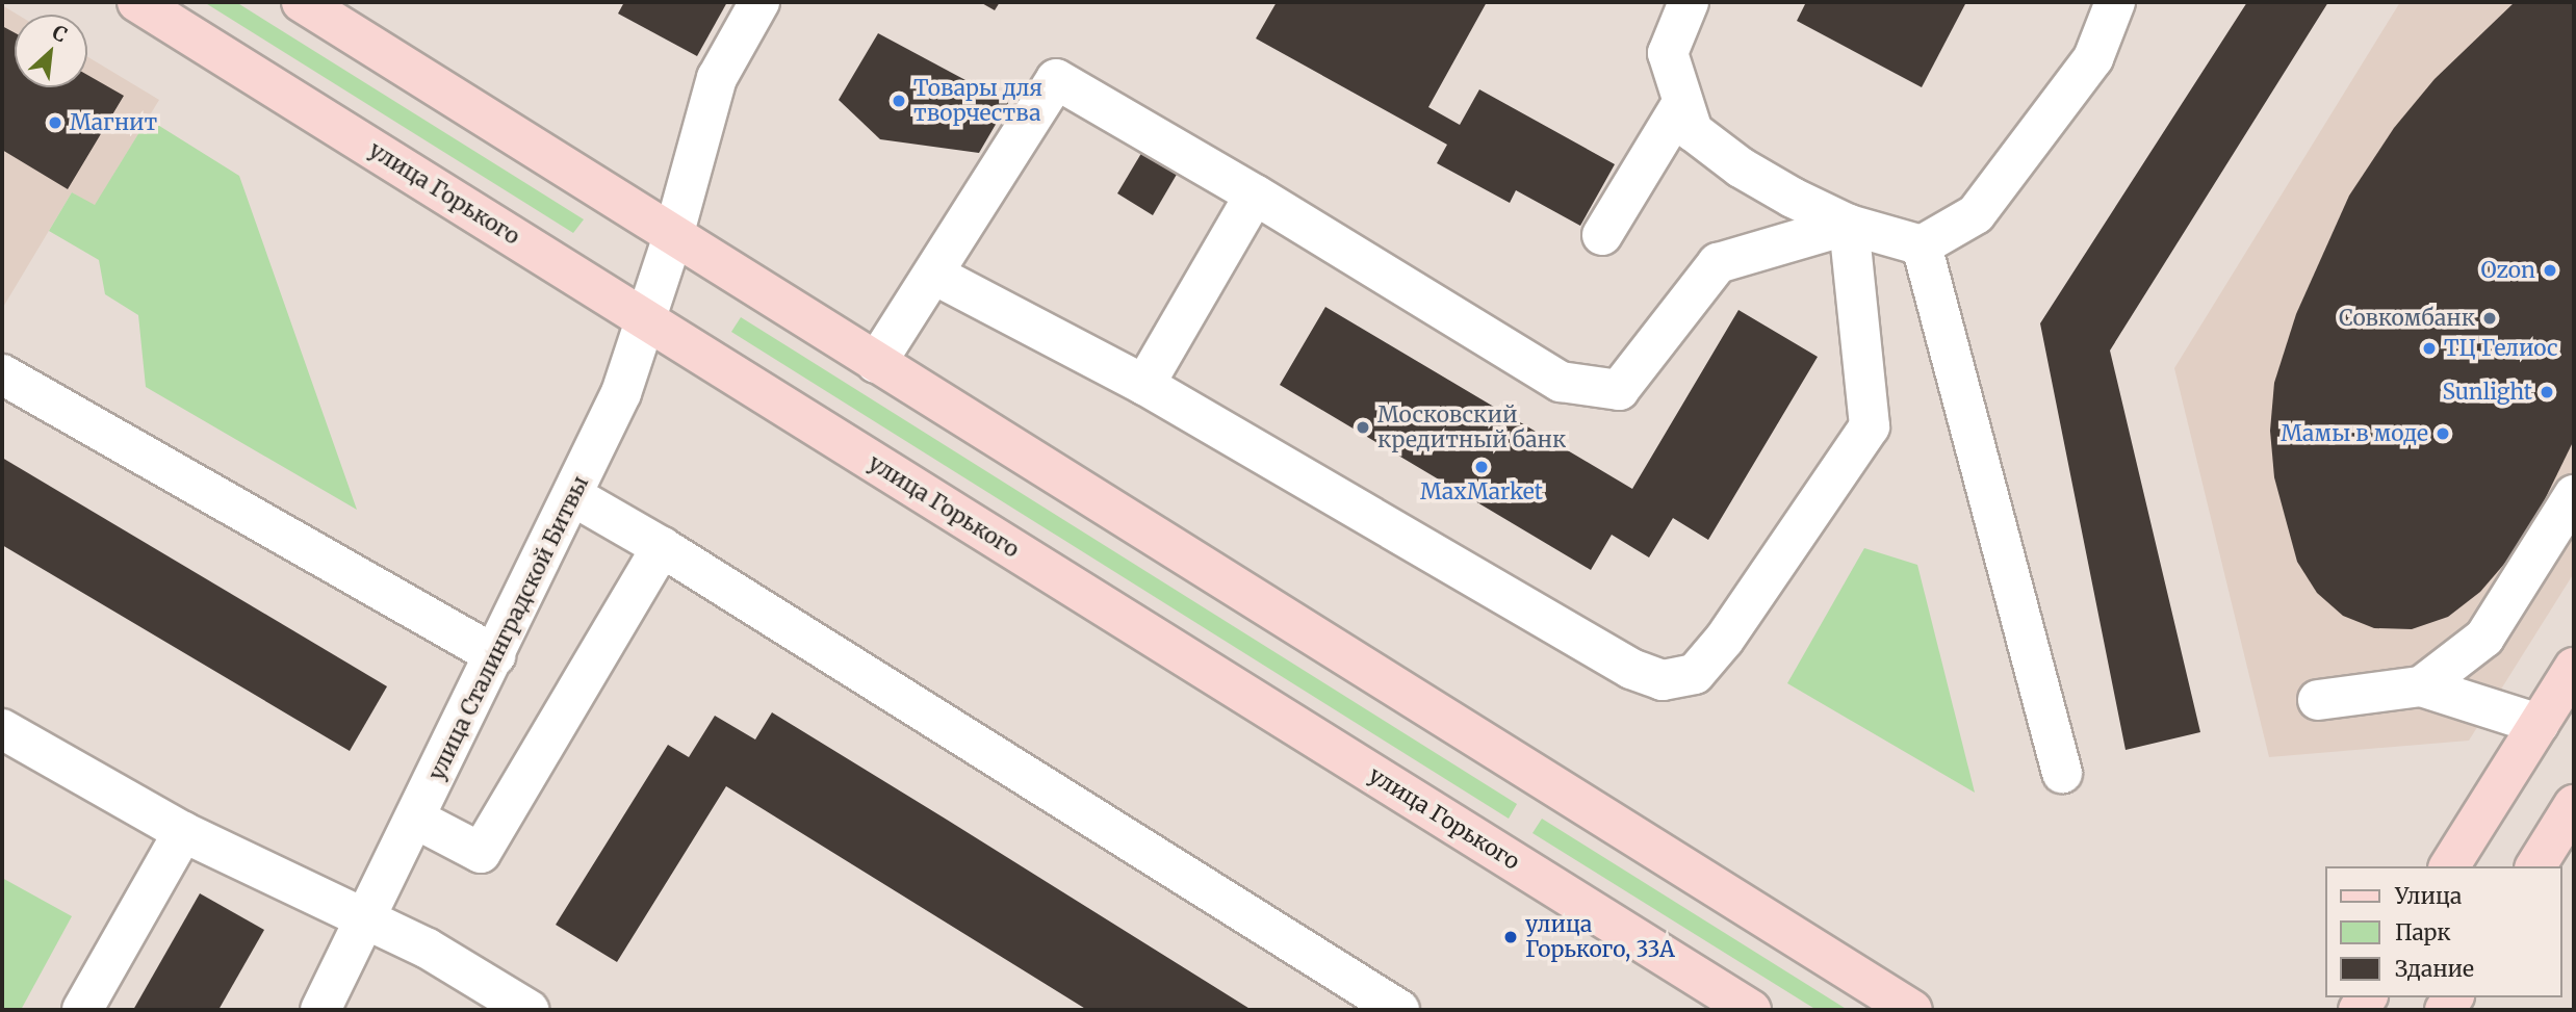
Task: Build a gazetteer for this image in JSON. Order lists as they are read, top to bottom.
{
  "streets": {
    "main road": ["улица Горького"],
    "street": ["улица Сталинградской Битвы"]
  },
  "crossings": [
    ["улица Горького", "улица Сталинградской Битвы"]
  ],
  "places": [
    "Товары для творчества",
    "Магнит",
    "Ozon",
    "Совкомбанк",
    "ТЦ Гелиос",
    "Sunlight",
    "Московский кредитный банк",
    "Мамы в моде",
    "MaxMarket",
    "улица Горького, 33А"
  ],
  "legend": ["Улица", "Парк", "Здание"],
  "north": "top right"
}
